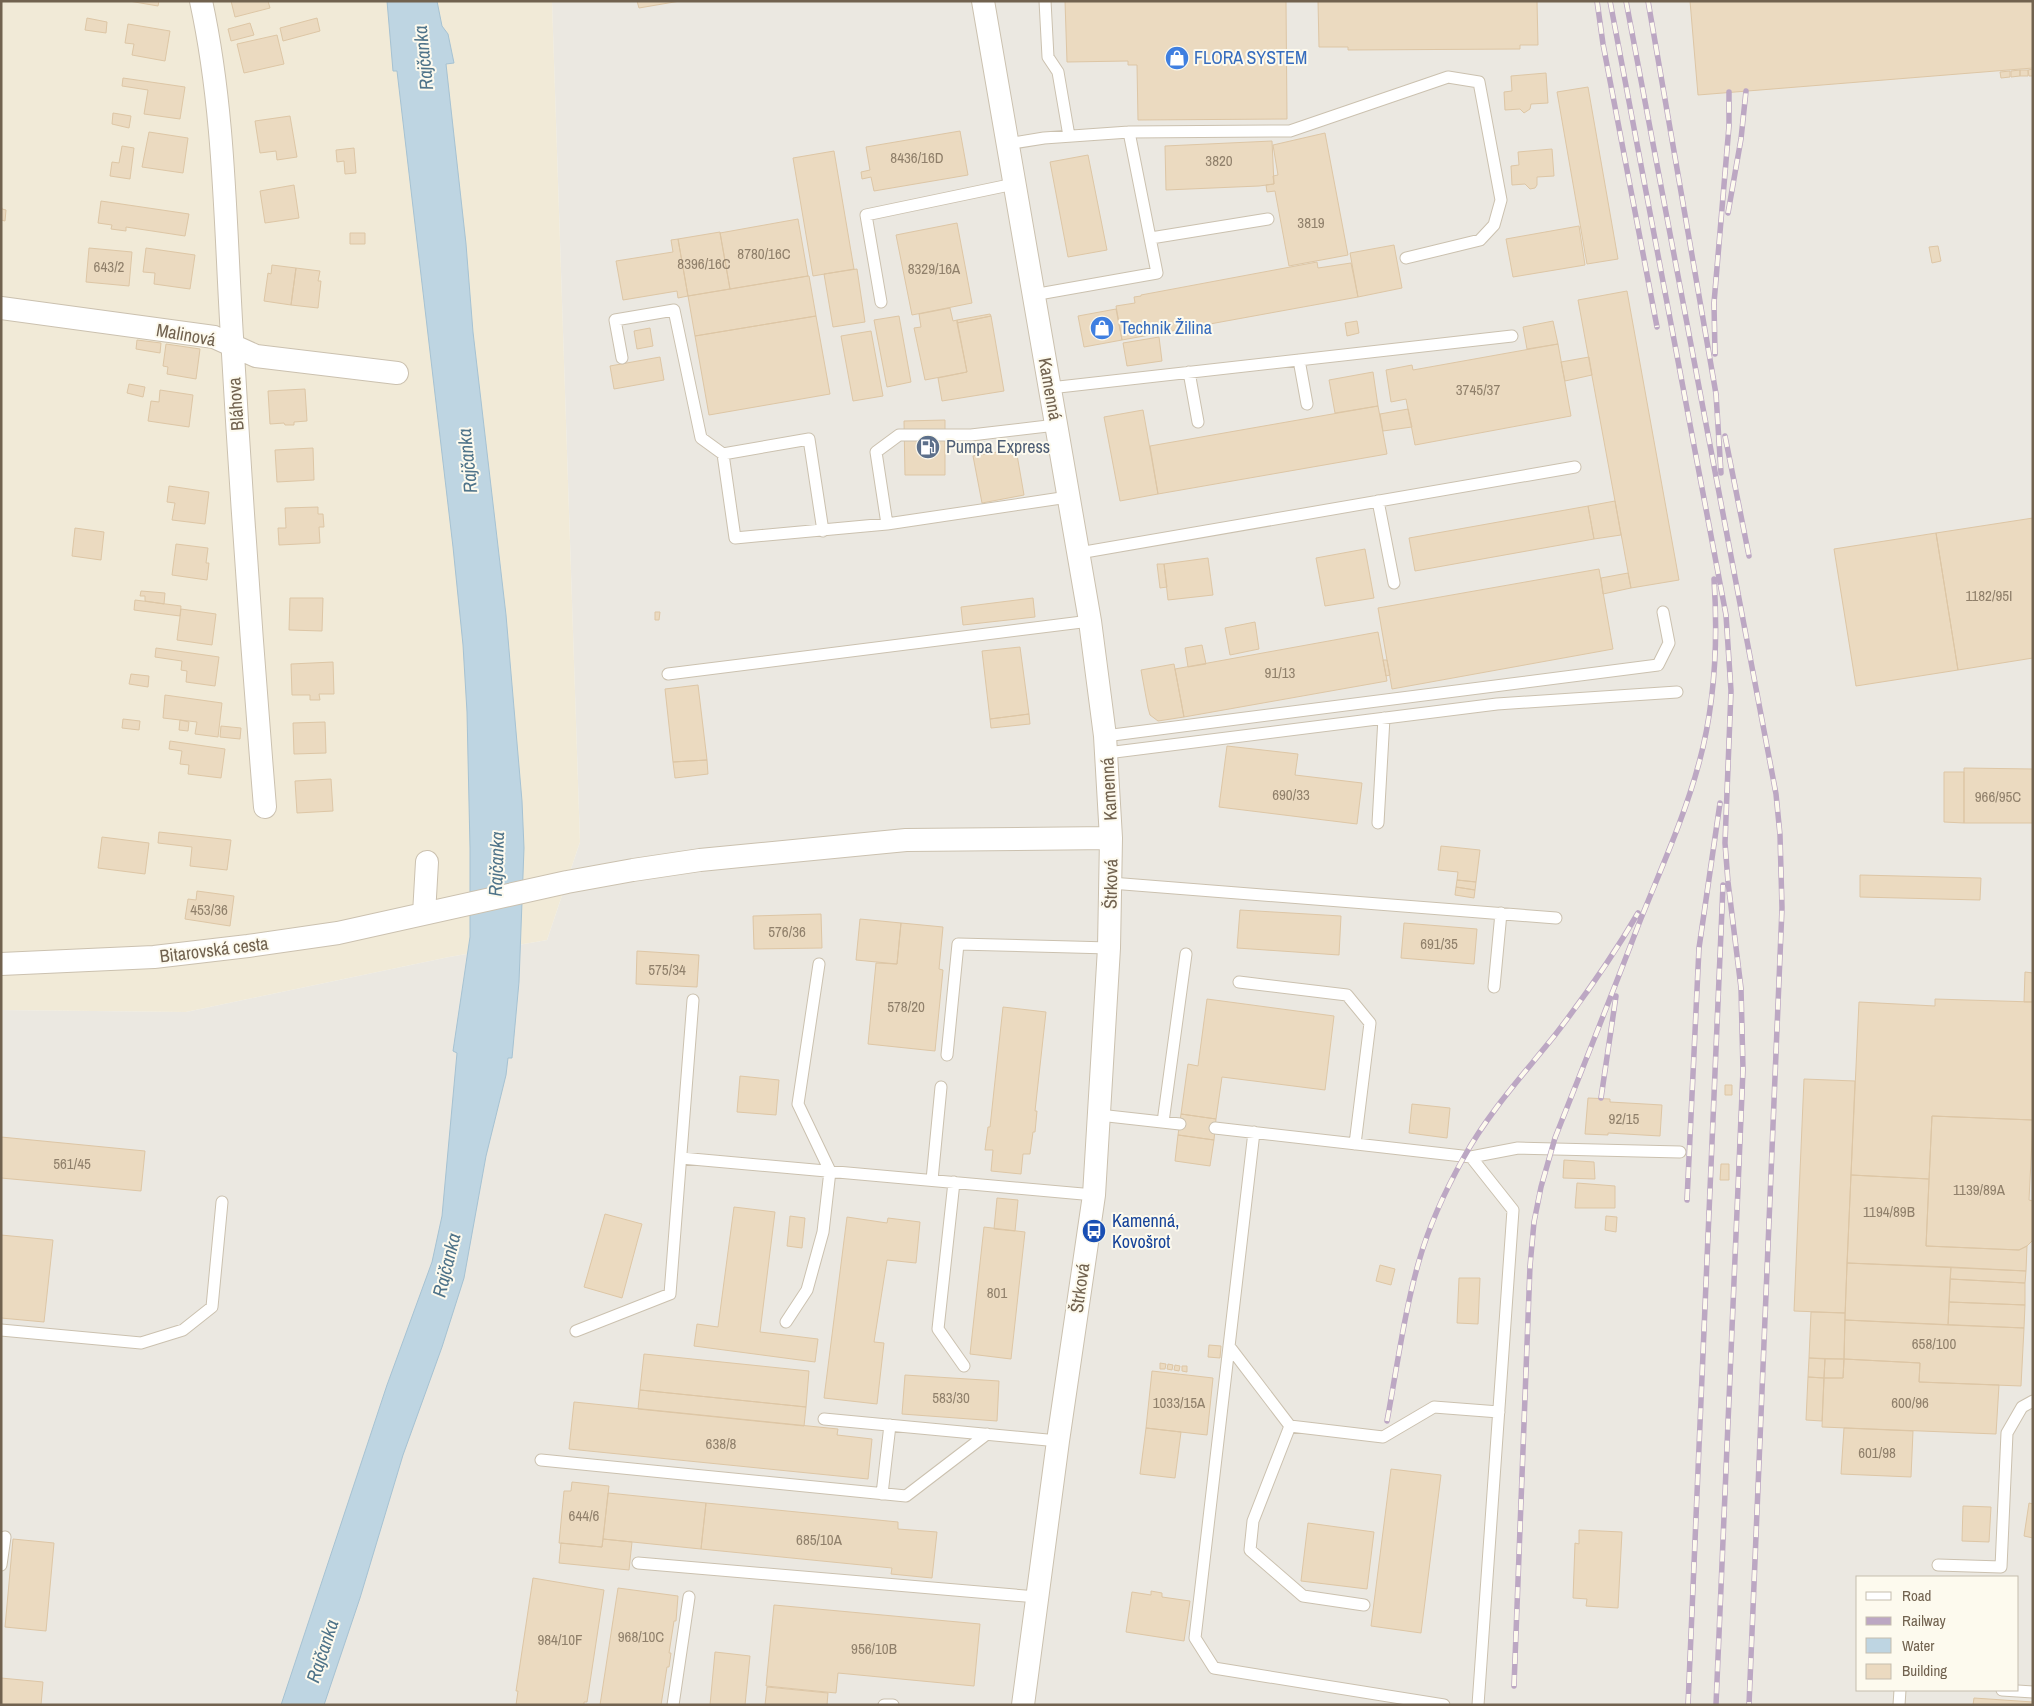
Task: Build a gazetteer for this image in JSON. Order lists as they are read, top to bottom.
{
  "streets": {
    "street": [
      "Malinová",
      "Kamenná",
      "Bláhova",
      "Štrková",
      "Bitarovská cesta"
    ]
  },
  "crossings": [
    ["Malinová", "Bláhova"],
    ["Kamenná", "Štrková"],
    ["Kamenná", "Bitarovská cesta"],
    ["Štrková", "Bitarovská cesta"]
  ],
  "water": ["Rajčanka"],
  "places": {
    "shop": ["FLORA SYSTEM", "Technik Žilina"],
    "fuel station": ["Pumpa Express"],
    "bus stop": ["Kamenná, Kovošrot"]
  },
  "house_numbers": [
    "8436/16D",
    "3820",
    "3819",
    "8780/16C",
    "8396/16C",
    "643/2",
    "8329/16A",
    "3745/37",
    "1182/95I",
    "91/13",
    "690/33",
    "966/95C",
    "453/36",
    "576/36",
    "691/35",
    "575/34",
    "578/20",
    "92/15",
    "561/45",
    "1139/89A",
    "1194/89B",
    "801",
    "658/100",
    "583/30",
    "1033/15A",
    "600/96",
    "638/8",
    "601/98",
    "644/6",
    "685/10A",
    "968/10C",
    "984/10F",
    "956/10B"
  ],
  "legend": [
    "Road",
    "Railway",
    "Water",
    "Building"
  ]
}
